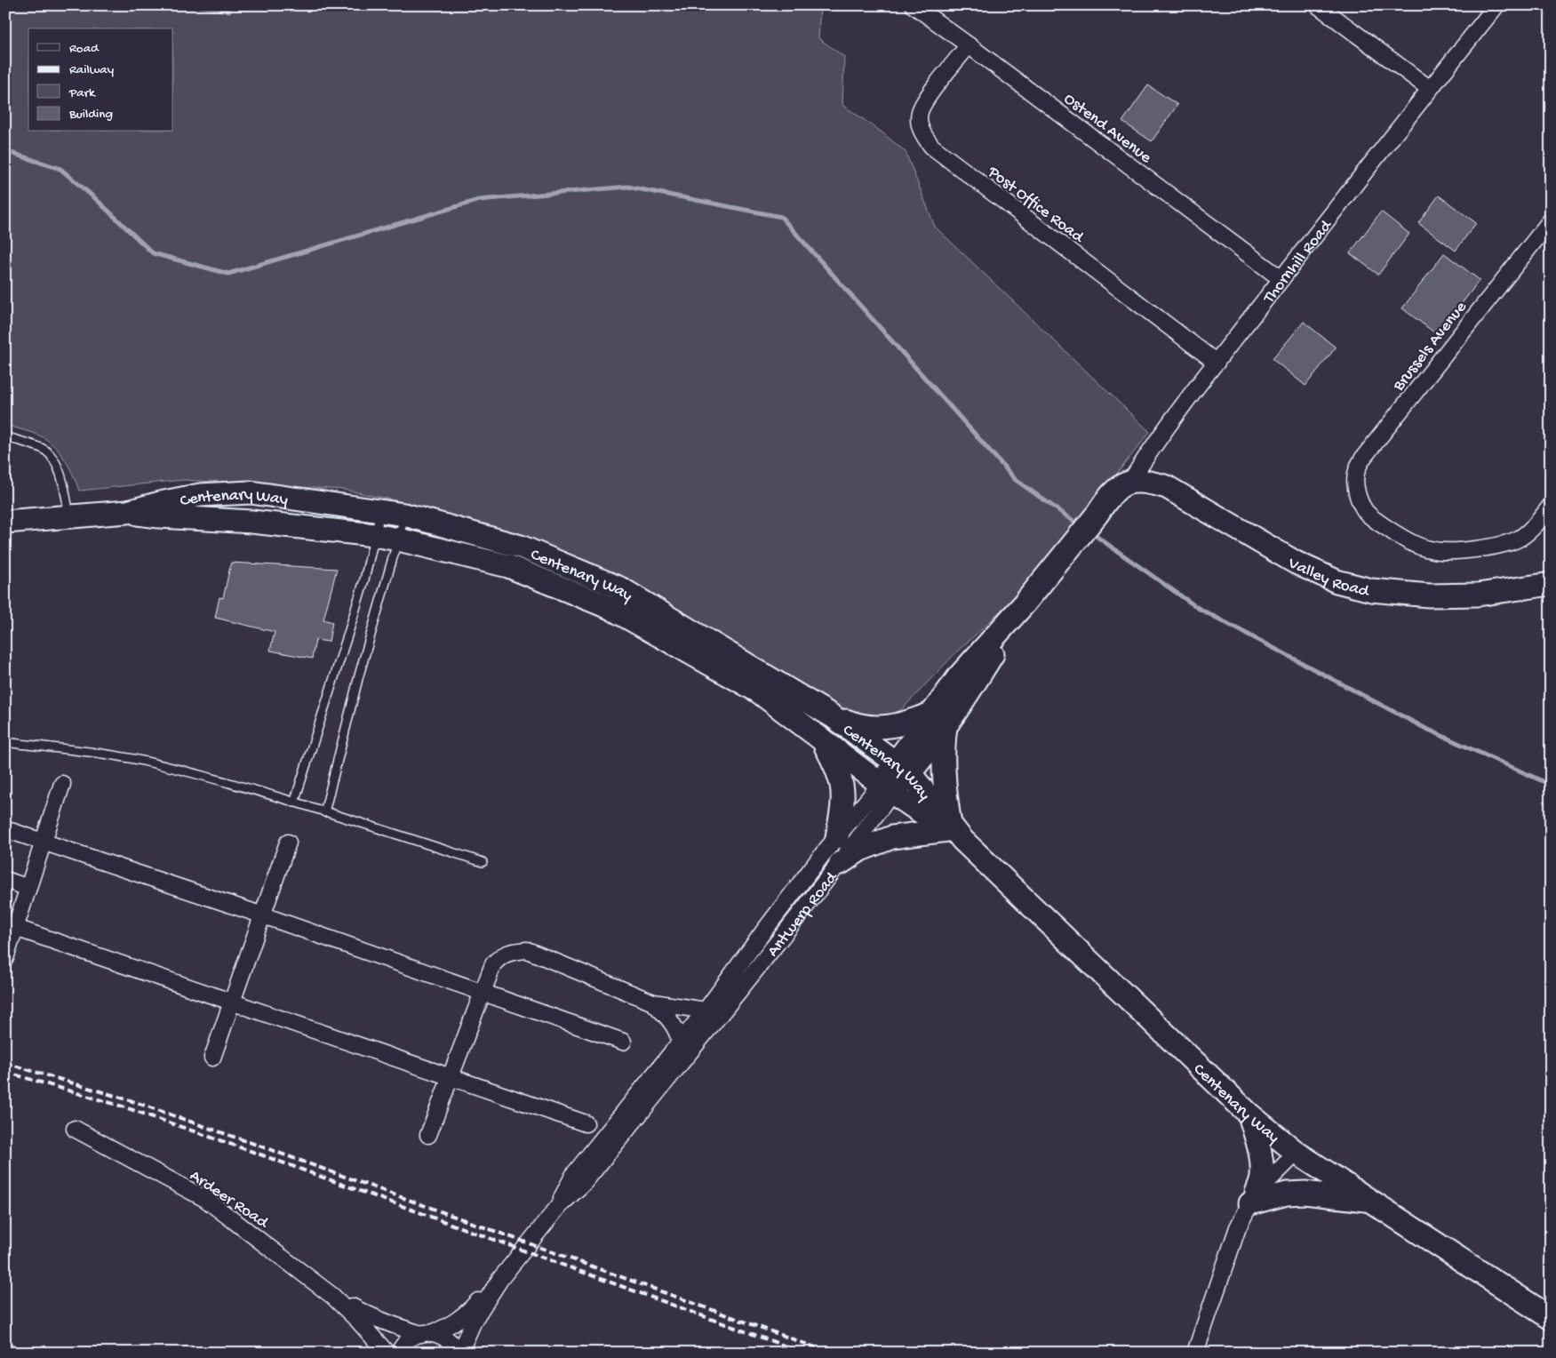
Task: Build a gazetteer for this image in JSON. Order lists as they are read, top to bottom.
{
  "streets": {
    "main road": [
      "Thornhill Road",
      "Centenary Way",
      "Valley Road",
      "Antwerp Road"
    ],
    "street": [
      "Ostend Avenue",
      "Post Office Road",
      "Brussels Avenue",
      "Ardeer Road"
    ]
  },
  "crossings": [
    ["Ostend Avenue", "Post Office Road"],
    ["Ostend Avenue", "Thornhill Road"],
    ["Post Office Road", "Thornhill Road"],
    ["Thornhill Road", "Valley Road"],
    ["Thornhill Road", "Antwerp Road"],
    ["Centenary Way", "Antwerp Road"],
    ["Antwerp Road", "Ardeer Road"]
  ],
  "legend": [
    "Road",
    "Railway",
    "Park",
    "Building"
  ]
}
